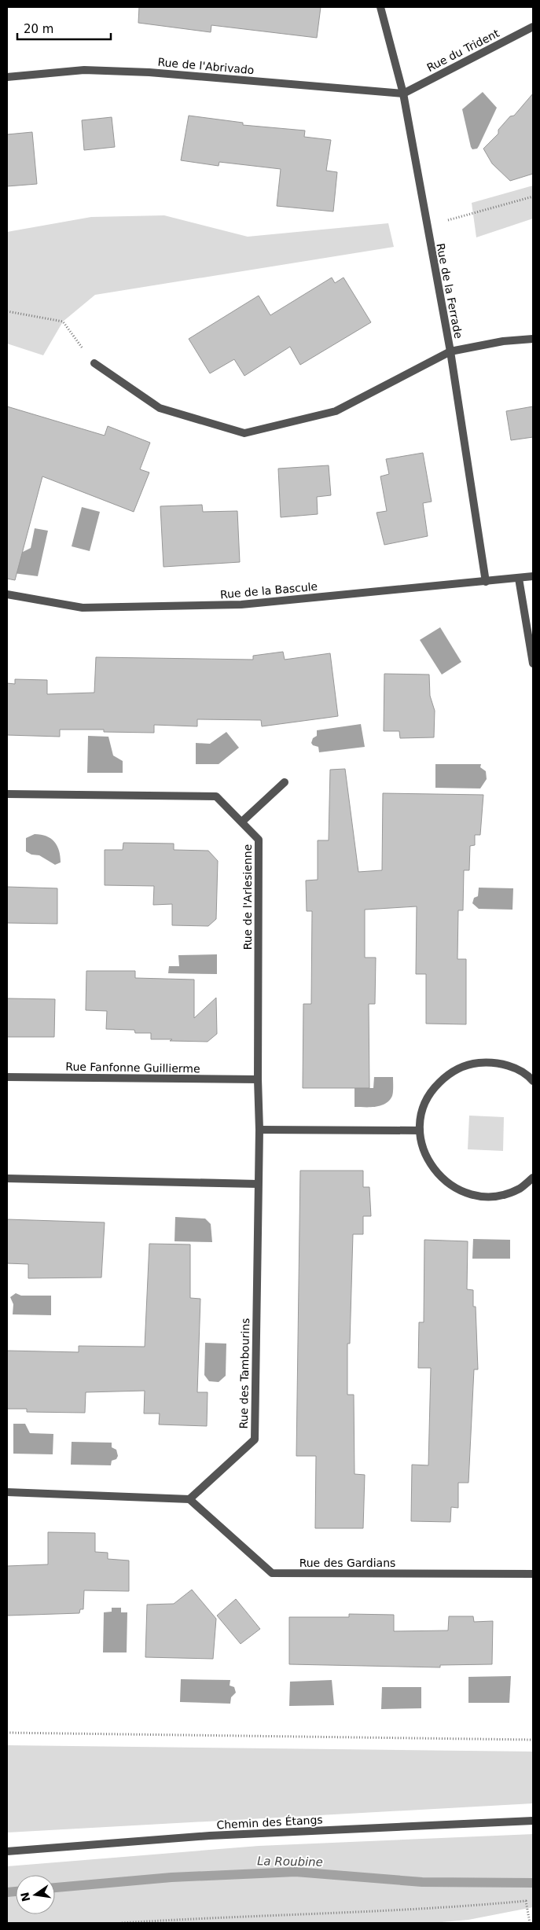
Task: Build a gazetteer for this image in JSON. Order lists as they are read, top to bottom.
{
  "streets": {
    "street": [
      "Rue du Trident",
      "Rue de l'Abrivado",
      "Rue de la Ferrade",
      "Rue de la Bascule",
      "Rue de l'Arlesienne",
      "Rue Fanfonne Guillierme",
      "Rue des Tambourins",
      "Rue des Gardians",
      "Chemin des Étangs"
    ]
  },
  "crossings": [
    ["Rue du Trident", "Rue de l'Abrivado"],
    ["Rue du Trident", "Rue de la Ferrade"],
    ["Rue de l'Abrivado", "Rue de la Ferrade"],
    ["Rue de la Ferrade", "Rue de la Bascule"],
    ["Rue de l'Arlesienne", "Rue Fanfonne Guillierme"],
    ["Rue de l'Arlesienne", "Rue des Tambourins"],
    ["Rue des Tambourins", "Rue des Gardians"]
  ],
  "water": ["La Roubine"],
  "scale_bar": "20 m",
  "north": "left"
}
